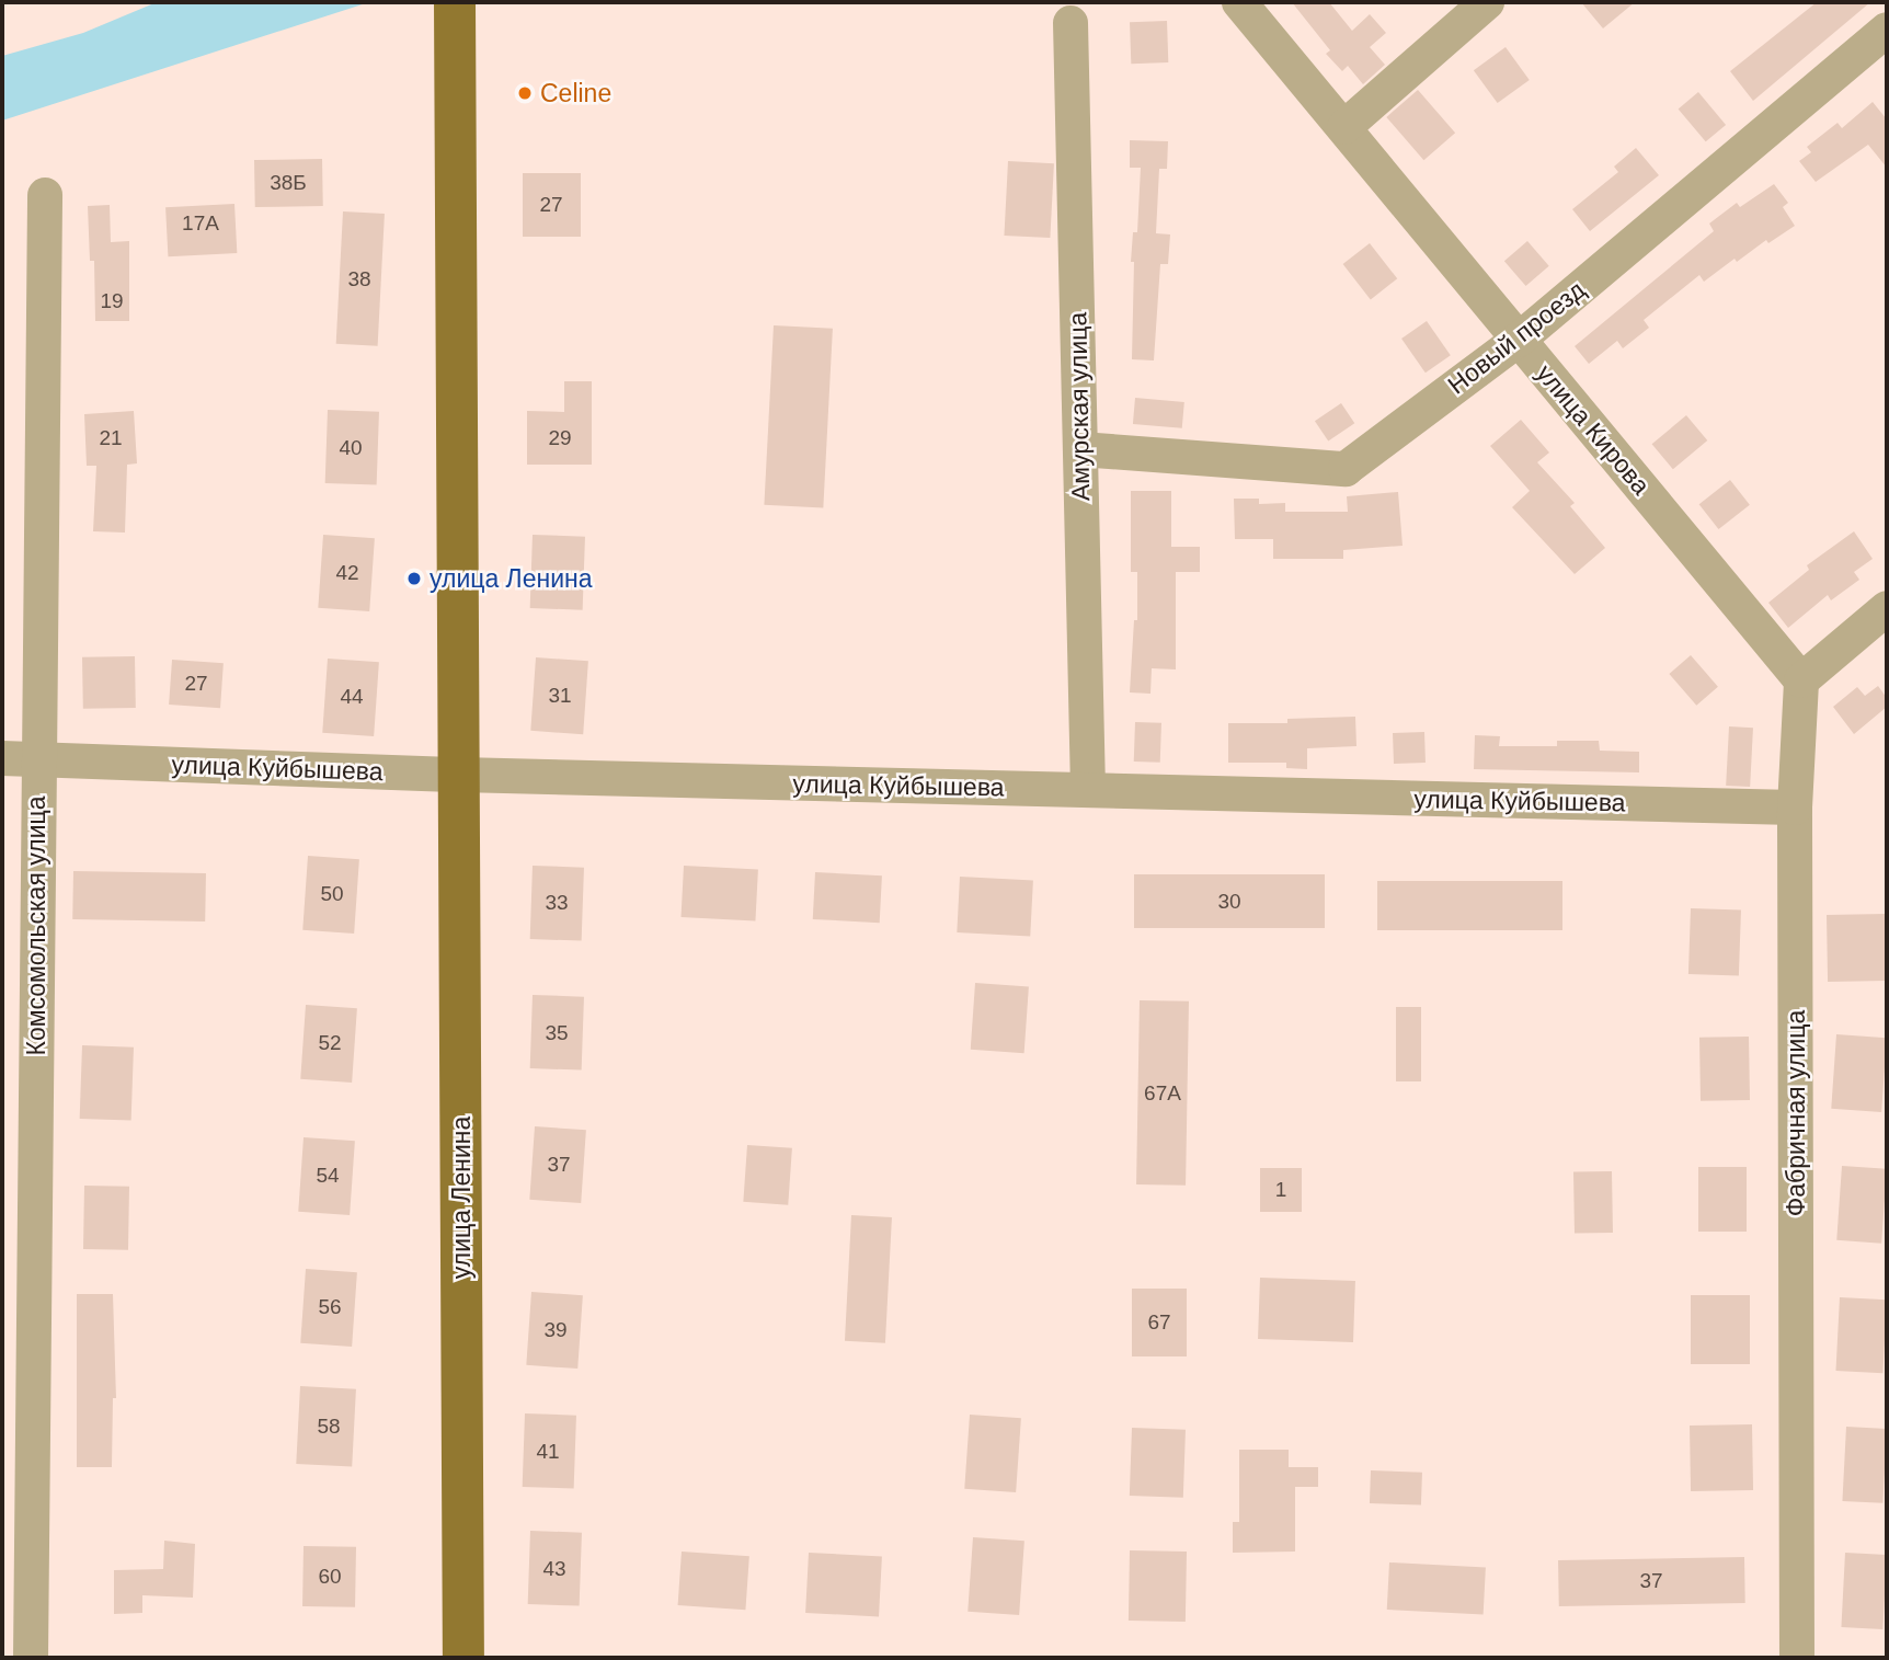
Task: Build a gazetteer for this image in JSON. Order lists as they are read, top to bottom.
{
  "streets": {
    "main road": ["улица Ленина"],
    "street": [
      "Новый проезд",
      "Амурская улица",
      "улица Кирова",
      "улица Куйбышева",
      "Комсомольская улица",
      "Фабричная улица"
    ]
  },
  "crossings": [
    ["Новый проезд", "Амурская улица"],
    ["Новый проезд", "улица Кирова"],
    ["Амурская улица", "улица Куйбышева"],
    ["улица Кирова", "Фабричная улица"],
    ["улица Куйбышева", "Комсомольская улица"],
    ["улица Куйбышева", "Фабричная улица"],
    ["улица Куйбышева", "улица Ленина"]
  ],
  "places": ["Celine", "улица Ленина"],
  "house_numbers": [
    "38Б",
    "27",
    "17А",
    "38",
    "19",
    "21",
    "29",
    "40",
    "42",
    "27",
    "31",
    "44",
    "50",
    "30",
    "33",
    "35",
    "52",
    "67А",
    "37",
    "54",
    "1",
    "56",
    "67",
    "39",
    "58",
    "41",
    "43",
    "60",
    "37"
  ]
}
